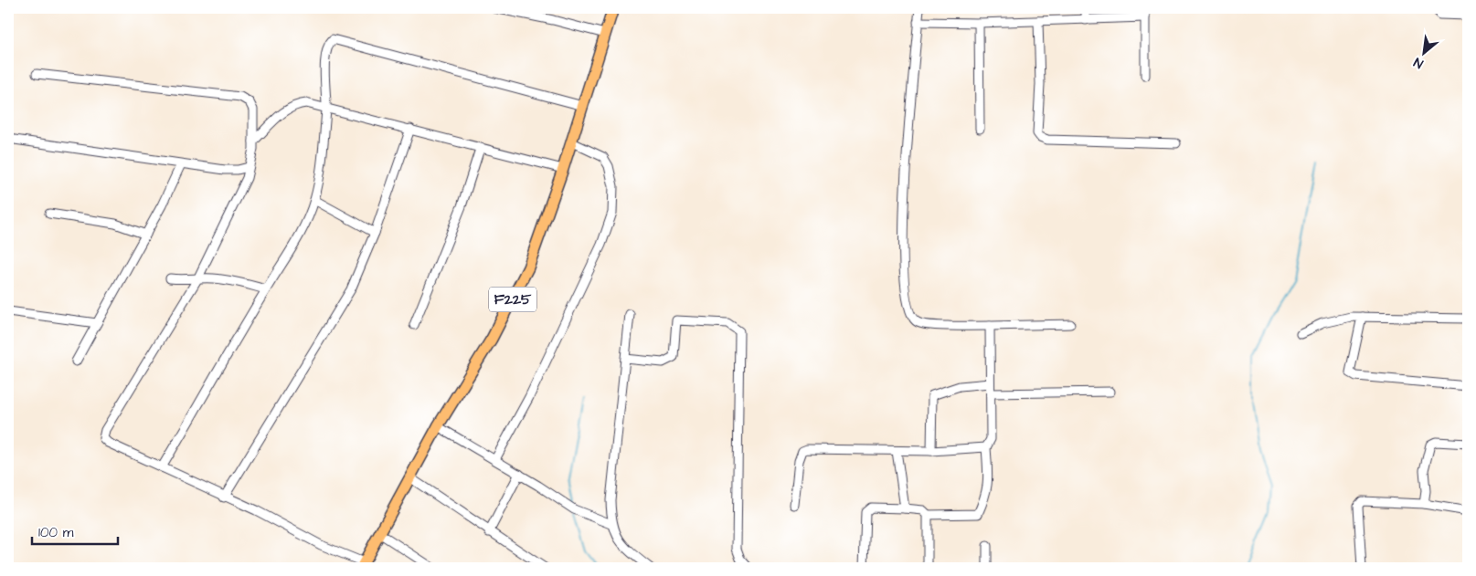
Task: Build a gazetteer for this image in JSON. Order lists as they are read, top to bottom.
{
  "streets": {
    "main road": ["F225"]
  },
  "scale_bar": "100 m",
  "north": "bottom left"
}
